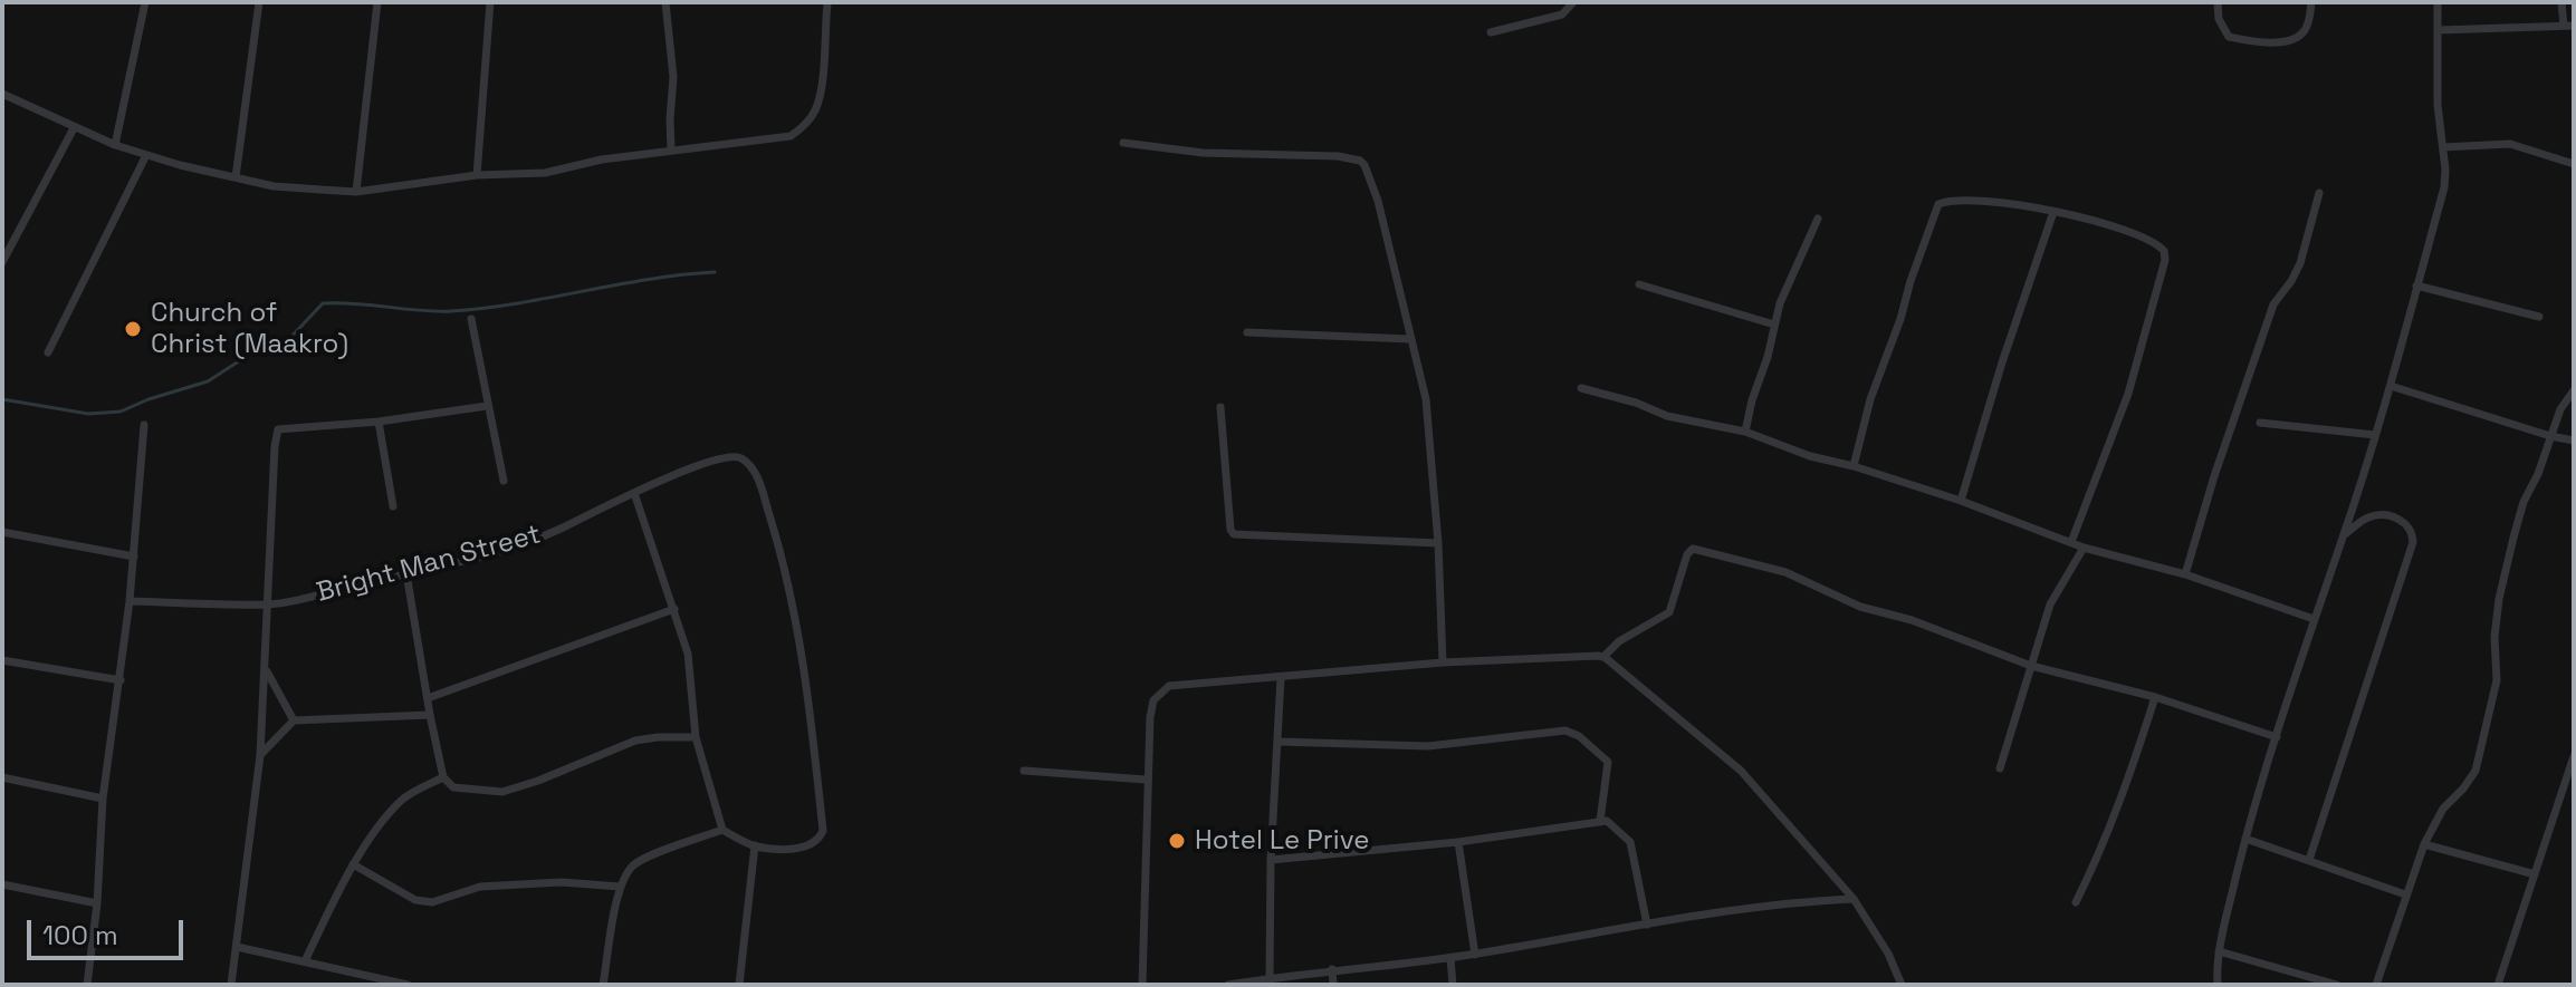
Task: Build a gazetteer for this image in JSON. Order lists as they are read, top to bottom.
{
  "streets": {
    "street": ["Bright Man Street"]
  },
  "places": ["Church of Christ (Maakro)", "Hotel Le Prive"],
  "scale_bar": "100 m"
}
